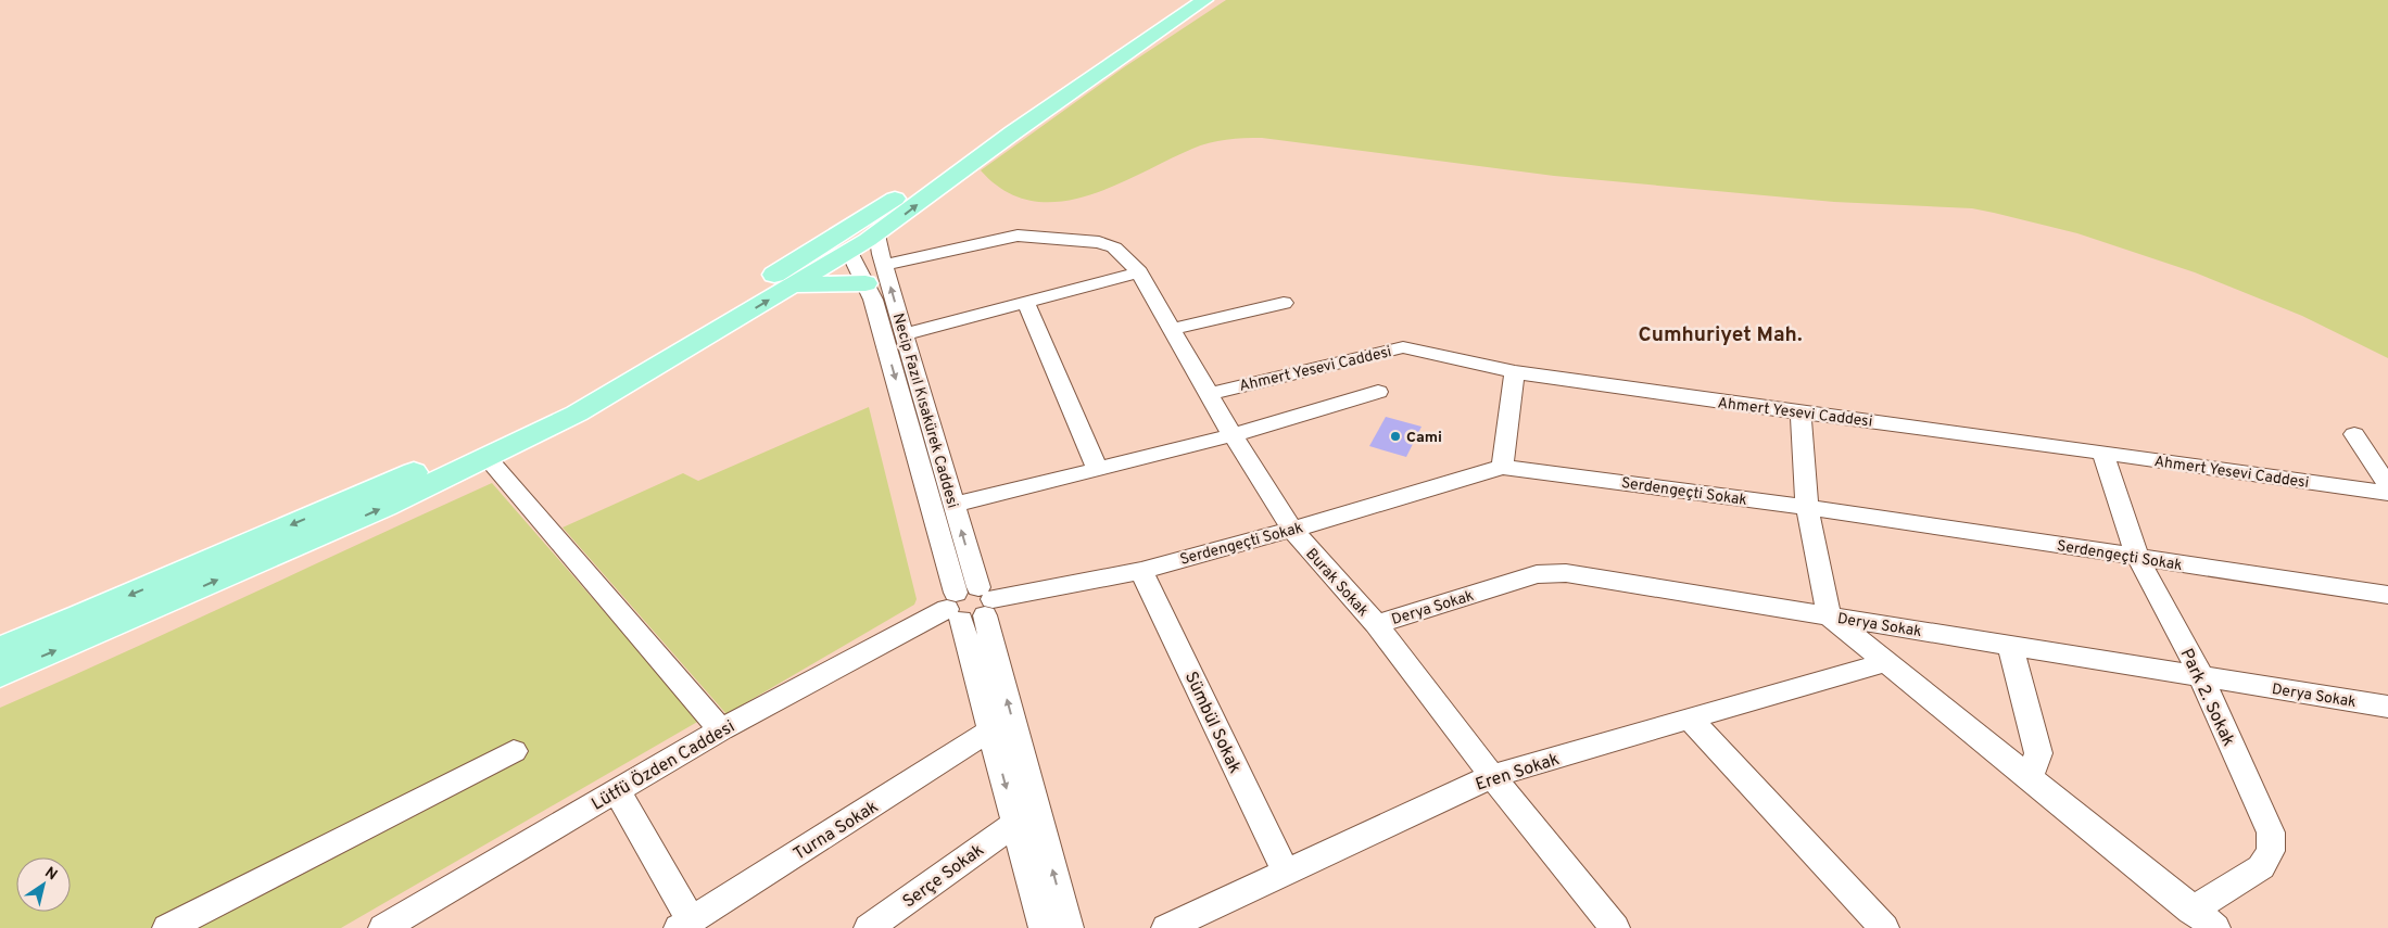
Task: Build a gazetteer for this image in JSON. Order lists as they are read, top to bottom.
{
  "streets": {
    "street": [
      "Ahmert Yesevi Caddesi",
      "Necip Fazıl Kısakürek Caddesi",
      "Serdengeçti Sokak",
      "Burak Sokak",
      "Derya Sokak",
      "Park 2. Sokak",
      "Sümbül Sokak",
      "Lütfü Özden Caddesi",
      "Eren Sokak",
      "Turna Sokak",
      "Serçe Sokak"
    ]
  },
  "crossings": [
    ["Ahmert Yesevi Caddesi", "Burak Sokak"],
    ["Ahmert Yesevi Caddesi", "Park 2. Sokak"],
    ["Necip Fazıl Kısakürek Caddesi", "Serdengeçti Sokak"],
    ["Necip Fazıl Kısakürek Caddesi", "Burak Sokak"],
    ["Necip Fazıl Kısakürek Caddesi", "Lütfü Özden Caddesi"],
    ["Necip Fazıl Kısakürek Caddesi", "Turna Sokak"],
    ["Necip Fazıl Kısakürek Caddesi", "Serçe Sokak"],
    ["Serdengeçti Sokak", "Burak Sokak"],
    ["Serdengeçti Sokak", "Park 2. Sokak"],
    ["Serdengeçti Sokak", "Sümbül Sokak"],
    ["Serdengeçti Sokak", "Lütfü Özden Caddesi"],
    ["Burak Sokak", "Derya Sokak"],
    ["Burak Sokak", "Eren Sokak"],
    ["Derya Sokak", "Park 2. Sokak"],
    ["Sümbül Sokak", "Eren Sokak"]
  ],
  "districts": ["Cumhuriyet Mah."],
  "places": ["Cami"],
  "north": "top right"
}
